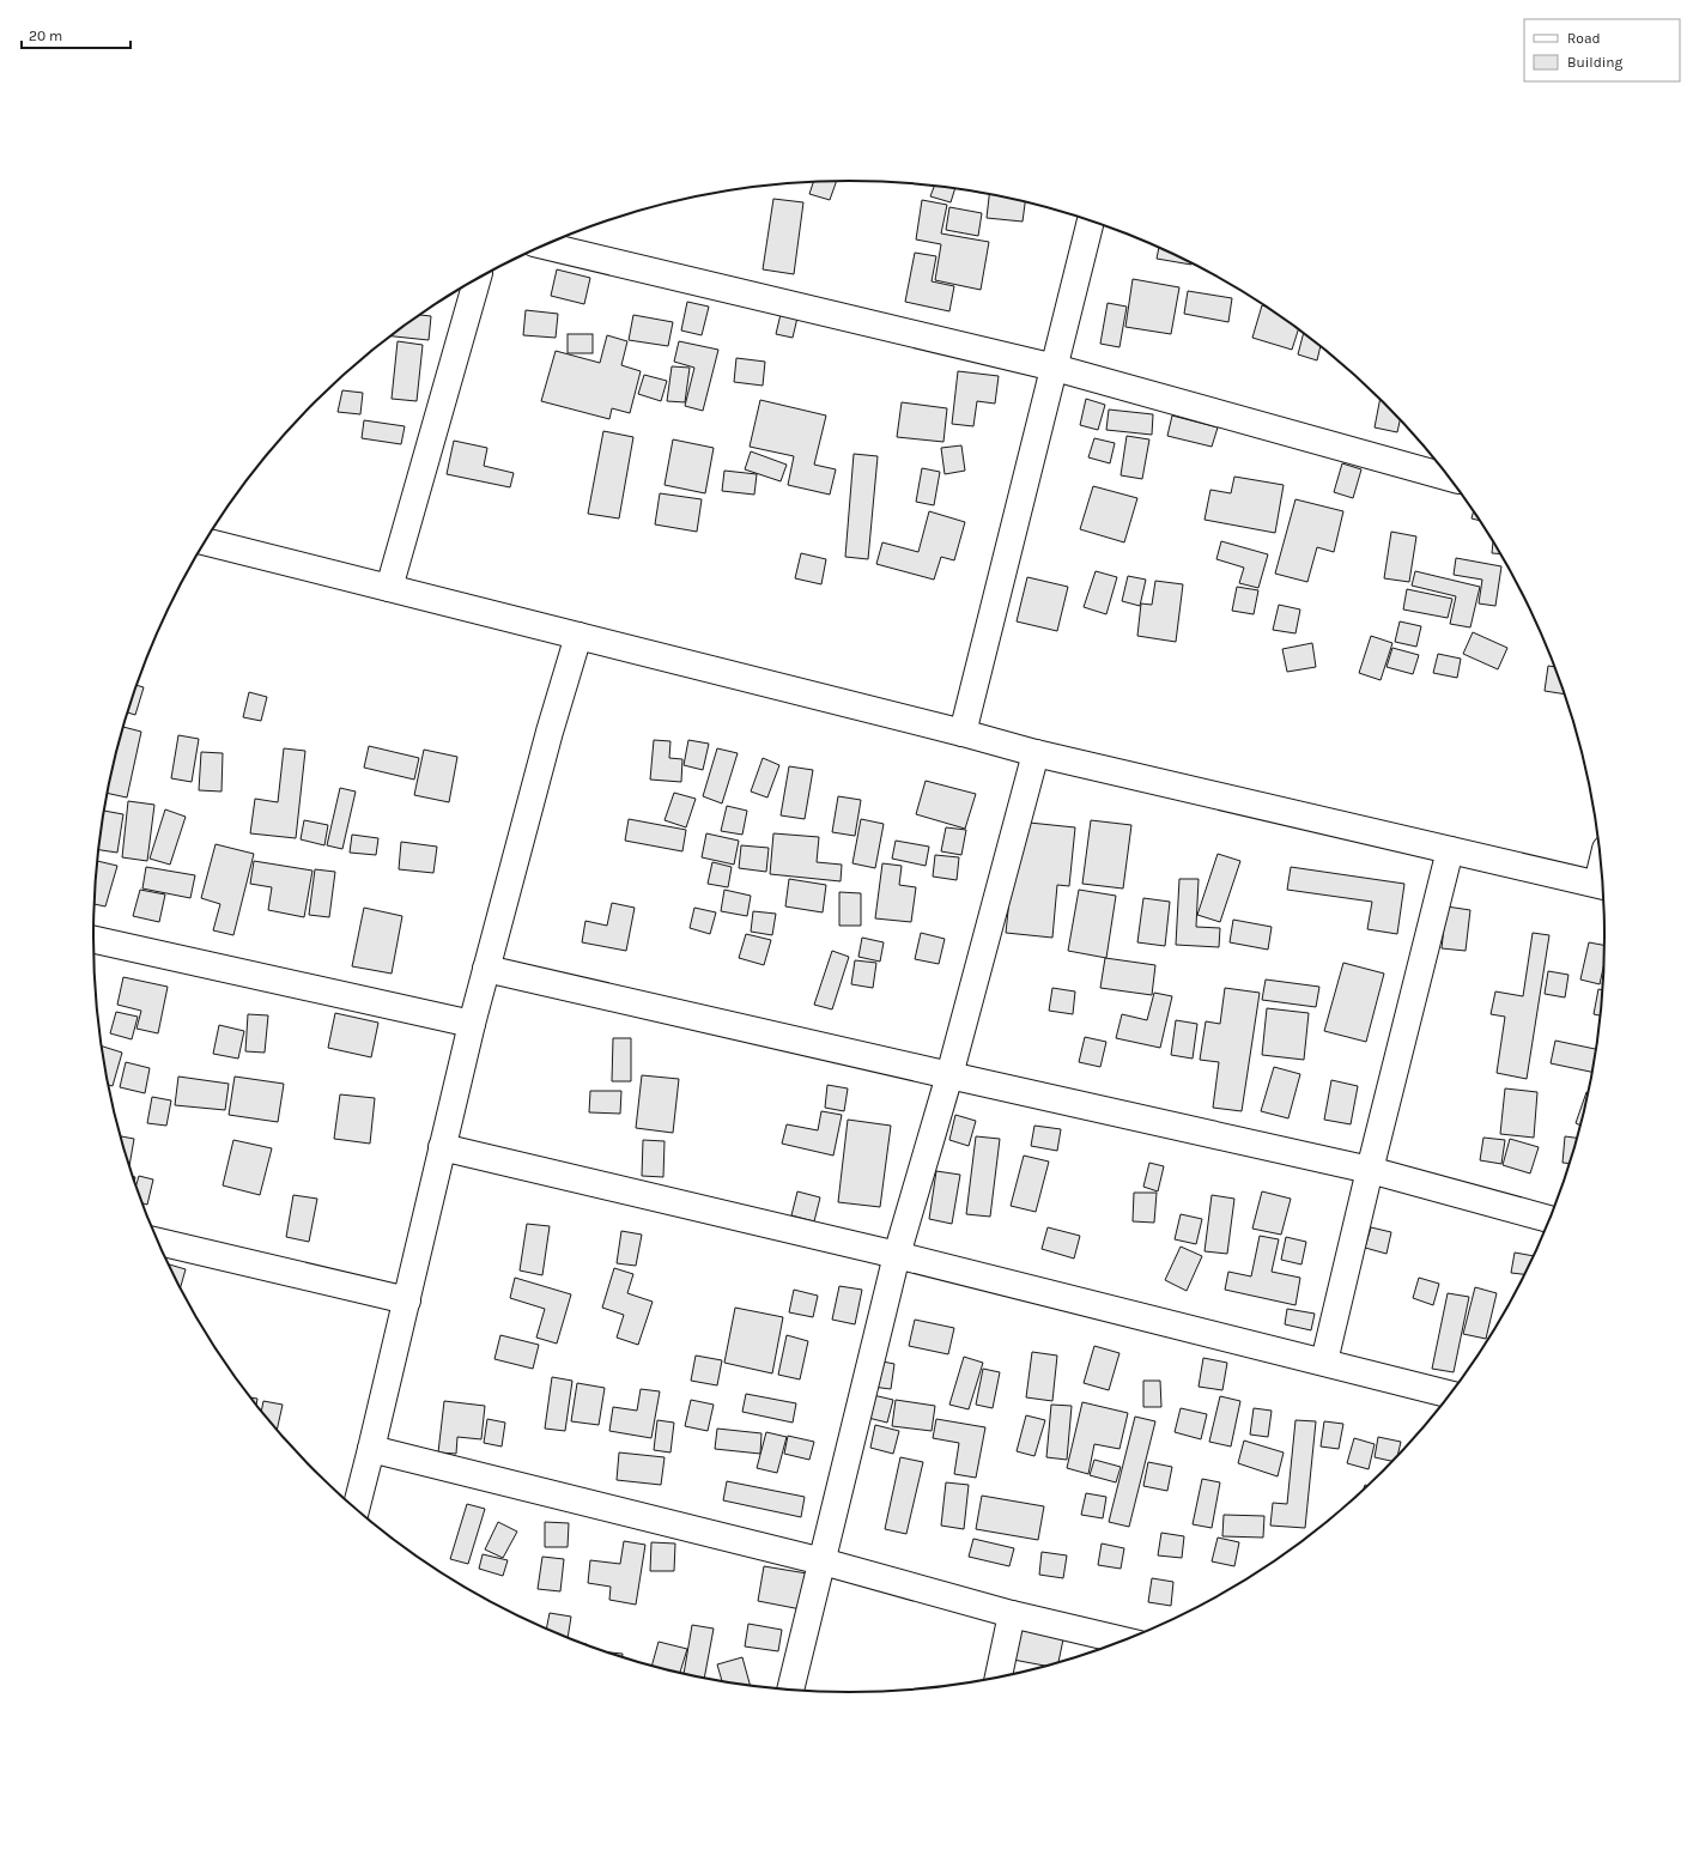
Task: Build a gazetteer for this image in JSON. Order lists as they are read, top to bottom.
{
  "legend": ["Road", "Building"],
  "scale_bar": "20 m"
}
